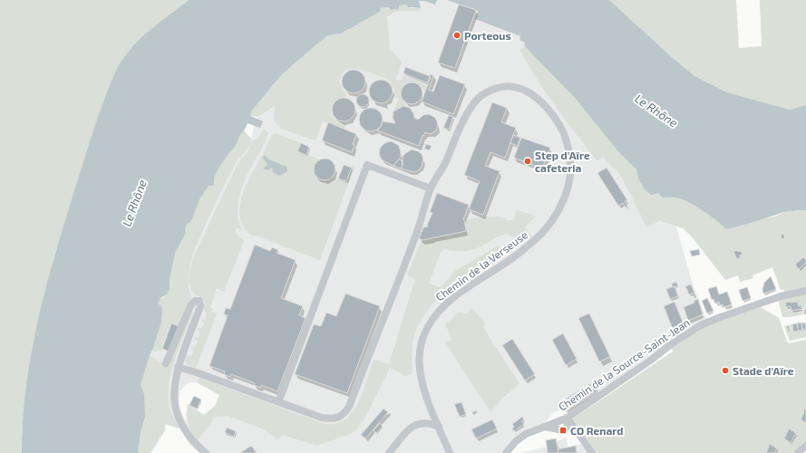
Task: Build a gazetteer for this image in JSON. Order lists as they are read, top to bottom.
{
  "streets": {
    "street": ["Chemin de la Verseuse", "Chemin de la Source-Saint-Jean"]
  },
  "water": ["Le Rhône"],
  "places": {
    "other": ["Porteous", "Step d'Aïre cafeteria", "Stade d'Aïre"],
    "transit": ["CO Renard"]
  }
}
